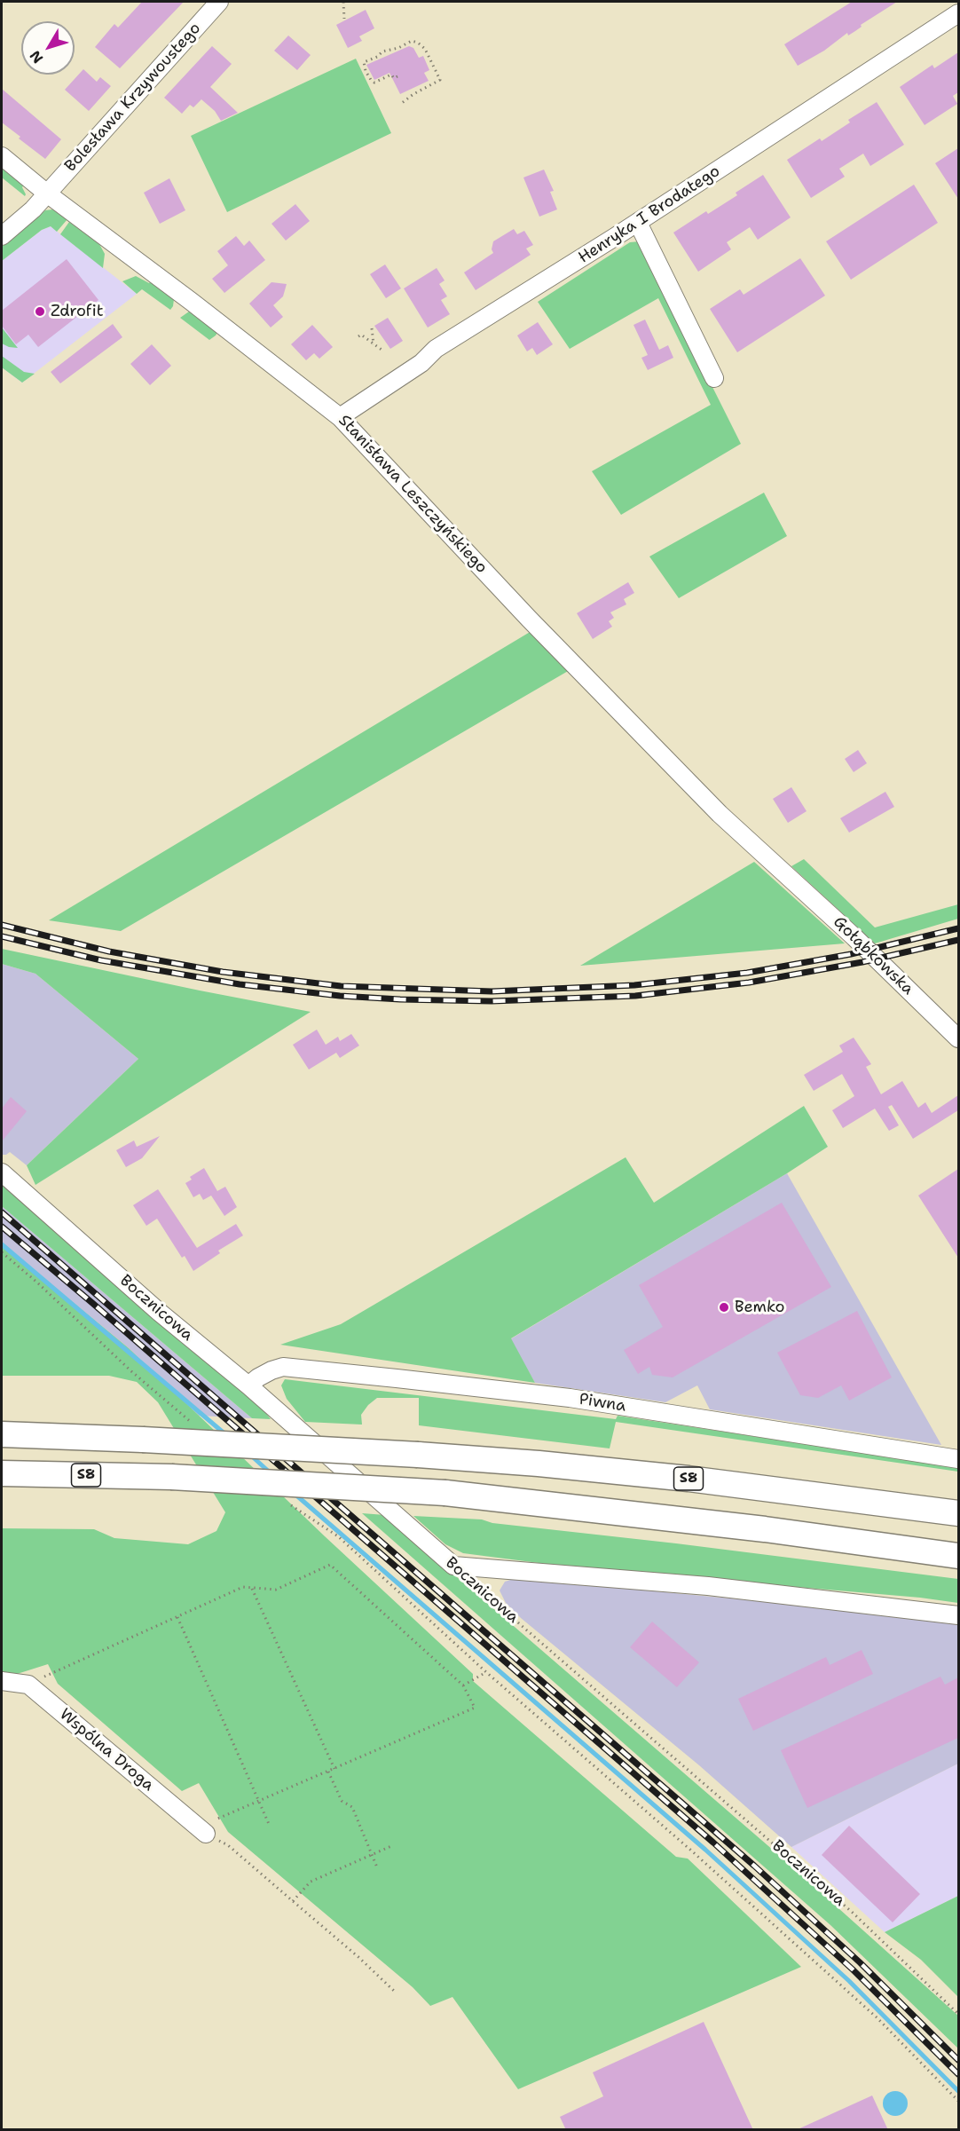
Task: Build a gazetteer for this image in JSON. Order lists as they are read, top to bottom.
{
  "streets": {
    "highway": ["S8"],
    "street": [
      "Bolesława Krzywoustego",
      "Henryka I Brodatego",
      "Stanisława Leszczyńskiego",
      "Gołąbkowska",
      "Bocznicowa",
      "Piwna",
      "Wspólna Droga"
    ]
  },
  "crossings": [
    ["Bolesława Krzywoustego", "Stanisława Leszczyńskiego"],
    ["Henryka I Brodatego", "Stanisława Leszczyńskiego"],
    ["Stanisława Leszczyńskiego", "Gołąbkowska"],
    ["Bocznicowa", "Piwna"]
  ],
  "places": ["Zdrofit", "Bemko"],
  "north": "bottom left"
}
